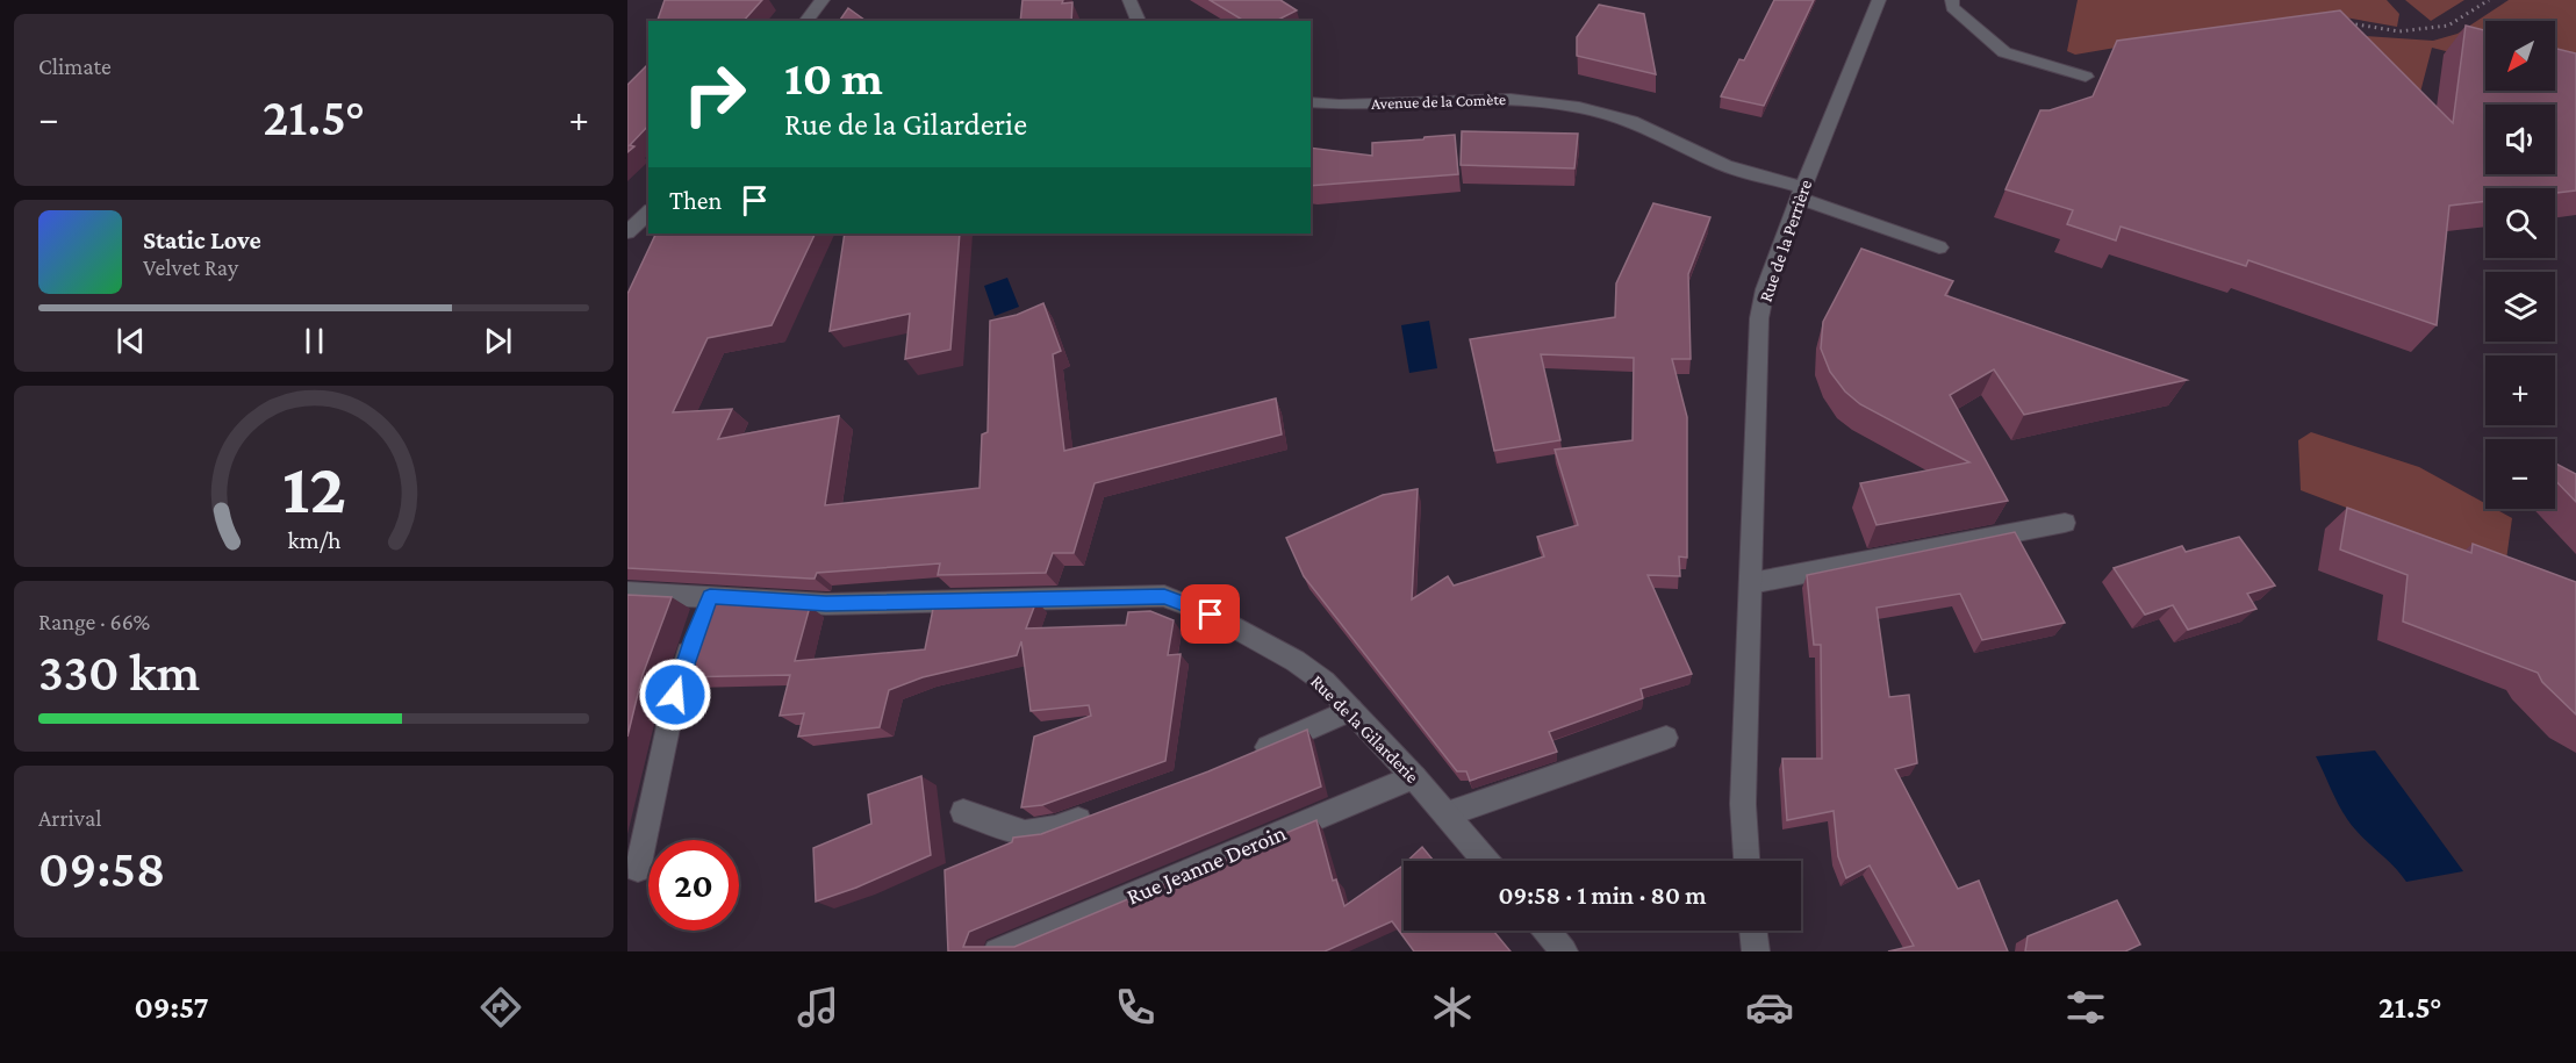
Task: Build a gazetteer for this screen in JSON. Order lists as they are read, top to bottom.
{
  "streets": {
    "street": [
      "Avenue de la Comète",
      "Rue de la Perrière",
      "Rue de la Gilarderie",
      "Rue Jeanne Deroin"
    ]
  },
  "crossings": [
    ["Avenue de la Comète", "Rue de la Perrière"],
    ["Rue de la Gilarderie", "Rue Jeanne Deroin"]
  ],
  "north": "bottom left",
  "page": {
    "tile": [
      "Climate",
      ["Range · 66%", "330 km"],
      ["Arrival", "09:58"]
    ],
    "map_buttons": ["+", "−"],
    "turn": ["10 m", "Rue de la Gilarderie"],
    "heat": ["−", "21.5°", "+"],
    "then": "Then",
    "song": ["Static Love", "Velvet Ray"],
    "limit": "20",
    "trip": "09:58 · 1 min · 80 m",
    "tabs": ["09:57", "21.5°"],
    "gauge": ["12", "km/h"]
  }
}
